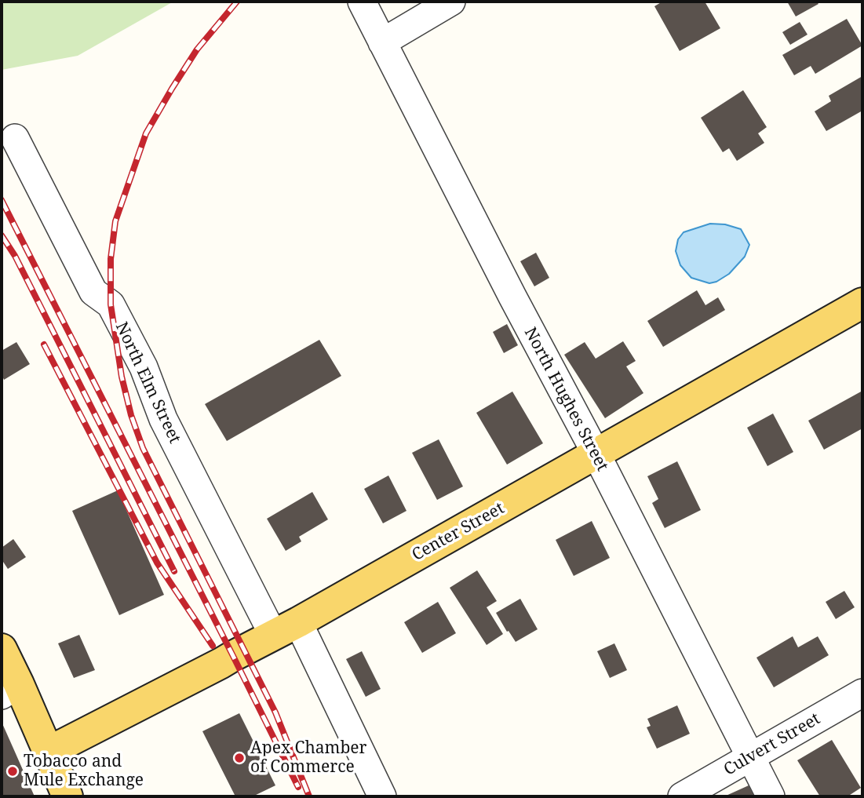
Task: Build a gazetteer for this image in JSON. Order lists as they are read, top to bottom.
{
  "streets": {
    "main road": ["Center Street"],
    "street": ["North Elm Street", "North Hughes Street", "Culvert Street"]
  },
  "crossings": [
    ["North Elm Street", "Center Street"],
    ["North Hughes Street", "Center Street"],
    ["North Hughes Street", "Culvert Street"]
  ],
  "places": ["Apex Chamber of Commerce", "Tobacco and Mule Exchange"]
}
